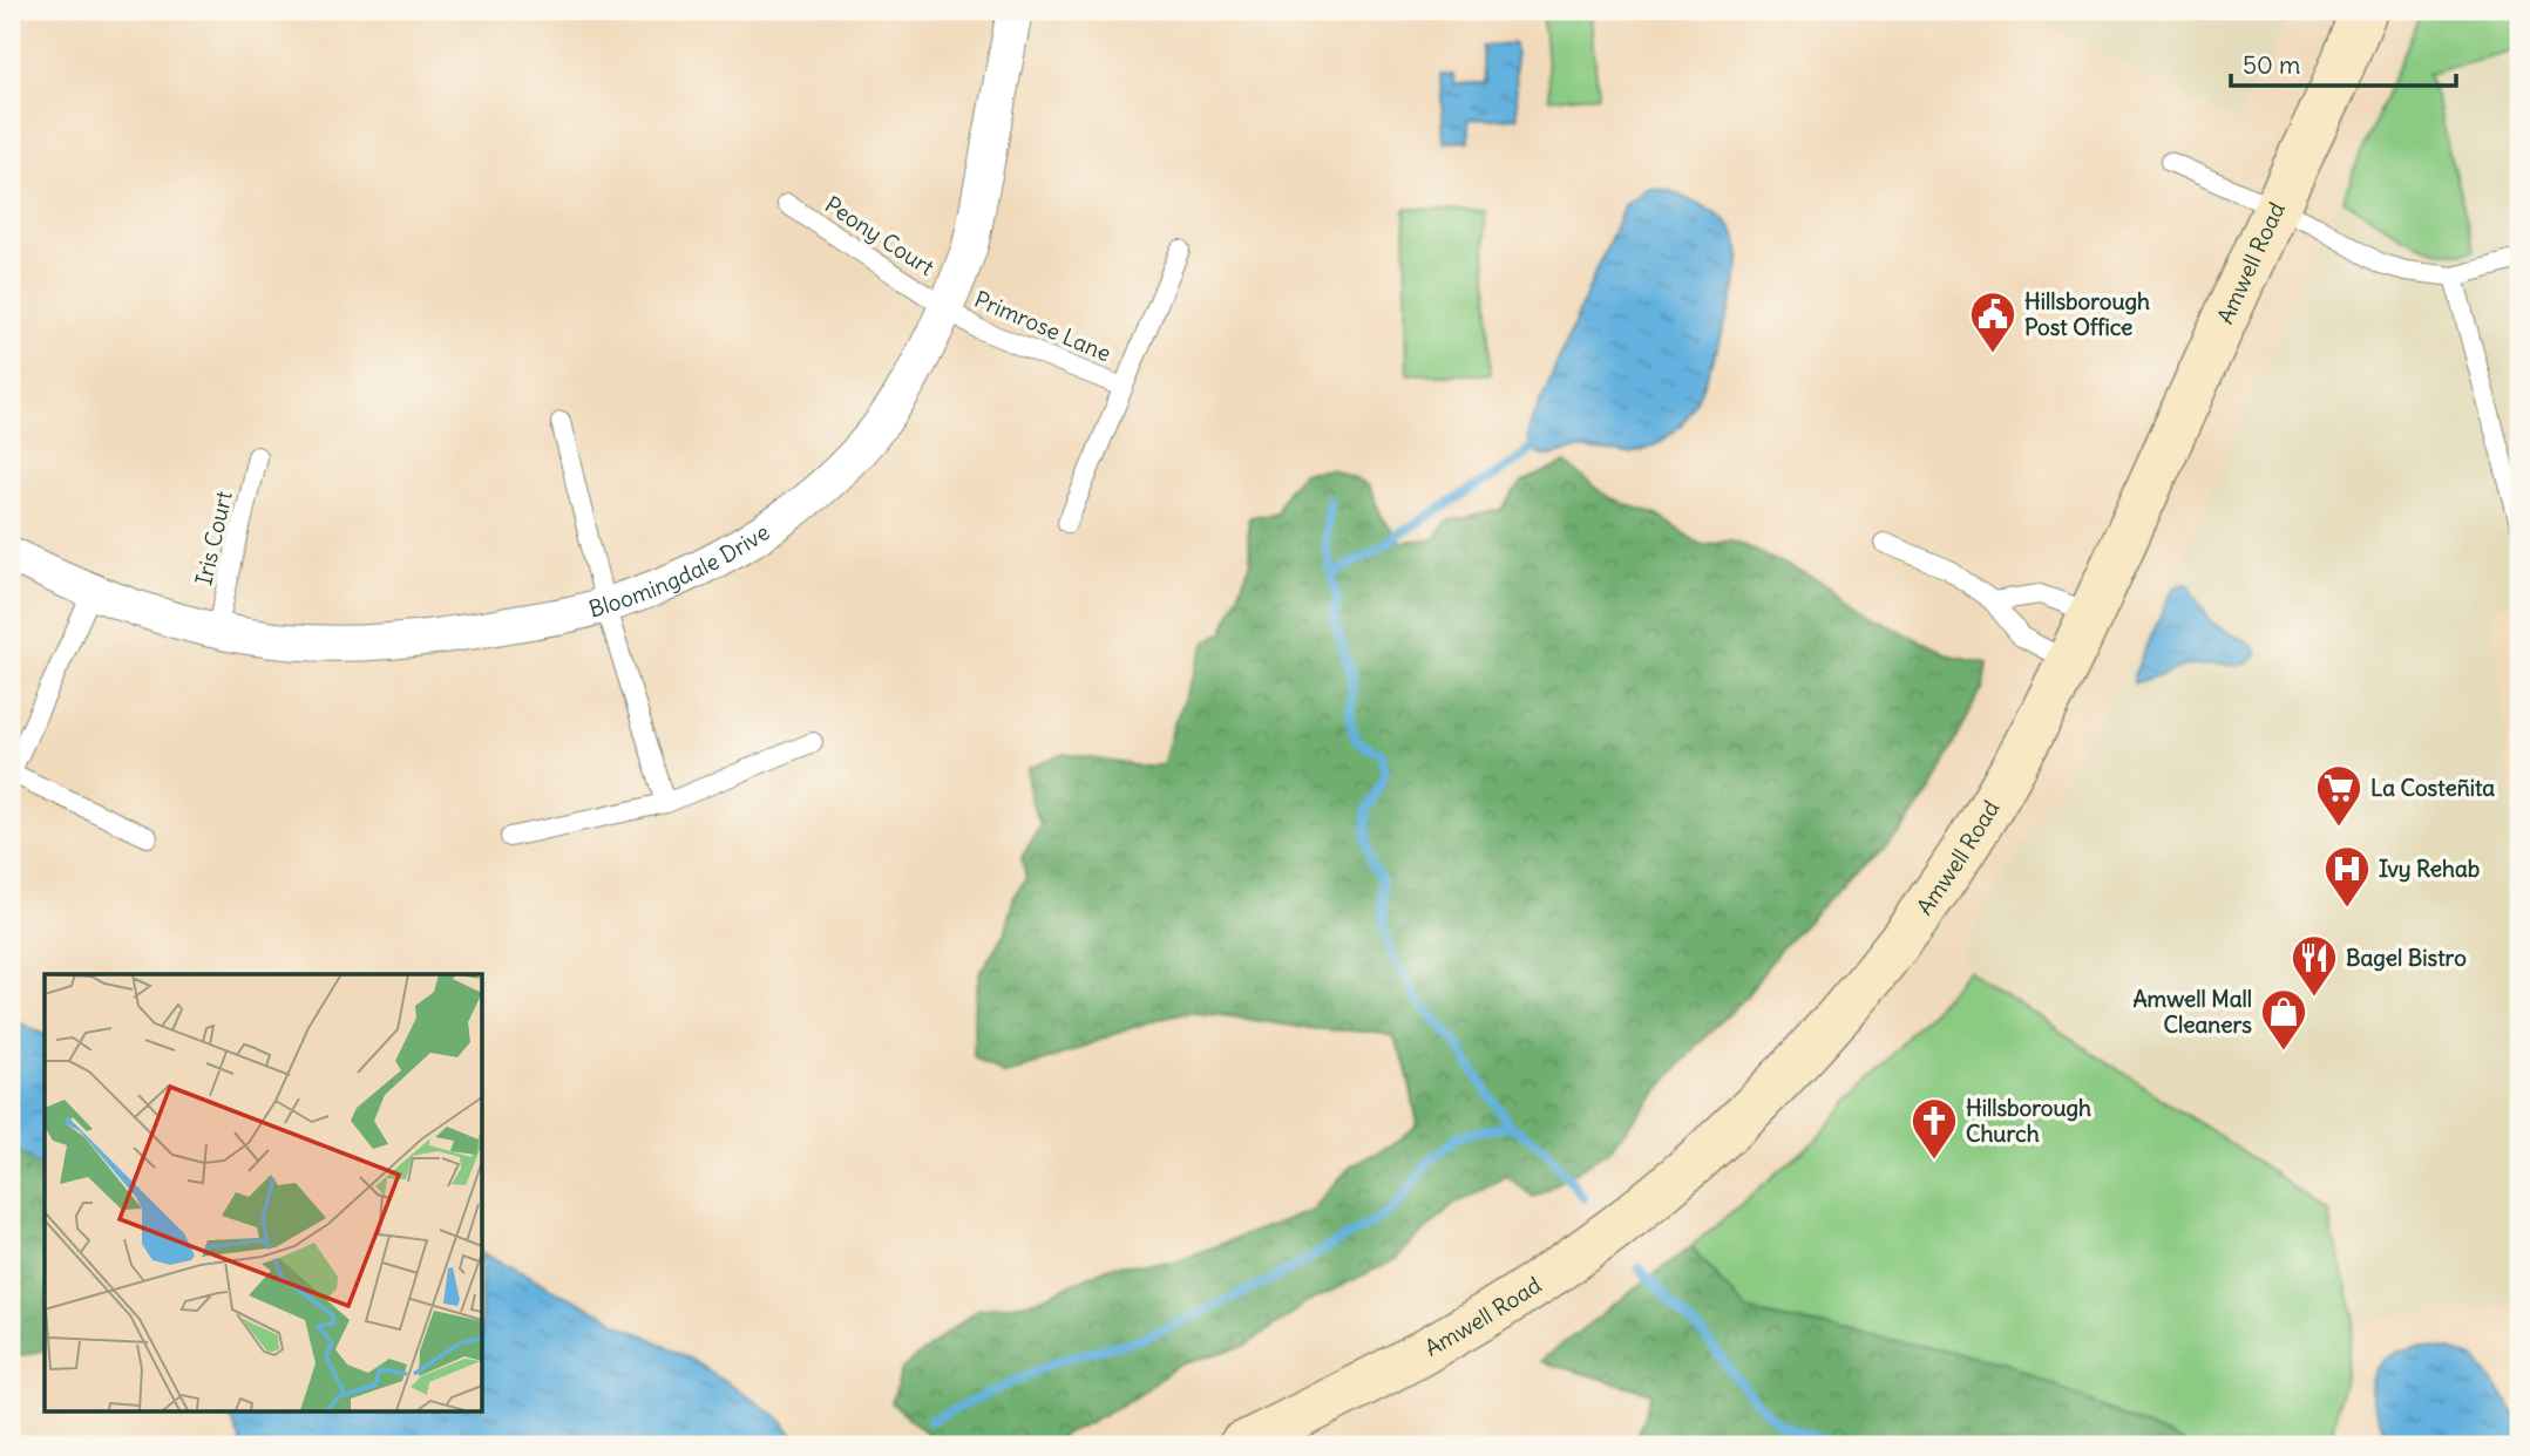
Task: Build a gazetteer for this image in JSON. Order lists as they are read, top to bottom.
{
  "streets": {
    "main road": ["Amwell Road"],
    "street": ["Bloomingdale Drive"],
    "lane": ["Peony Court", "Primrose Lane", "Iris Court"]
  },
  "crossings": [
    ["Peony Court", "Primrose Lane"],
    ["Peony Court", "Bloomingdale Drive"],
    ["Primrose Lane", "Bloomingdale Drive"],
    ["Iris Court", "Bloomingdale Drive"]
  ],
  "places": {
    "public building": ["Hillsborough Post Office"],
    "supermarket": ["La Costeñita"],
    "hospital": ["Ivy Rehab"],
    "restaurant": ["Bagel Bistro"],
    "shop": ["Amwell Mall Cleaners"],
    "church": ["Hillsborough Church"]
  },
  "scale_bar": "50 m"
}
